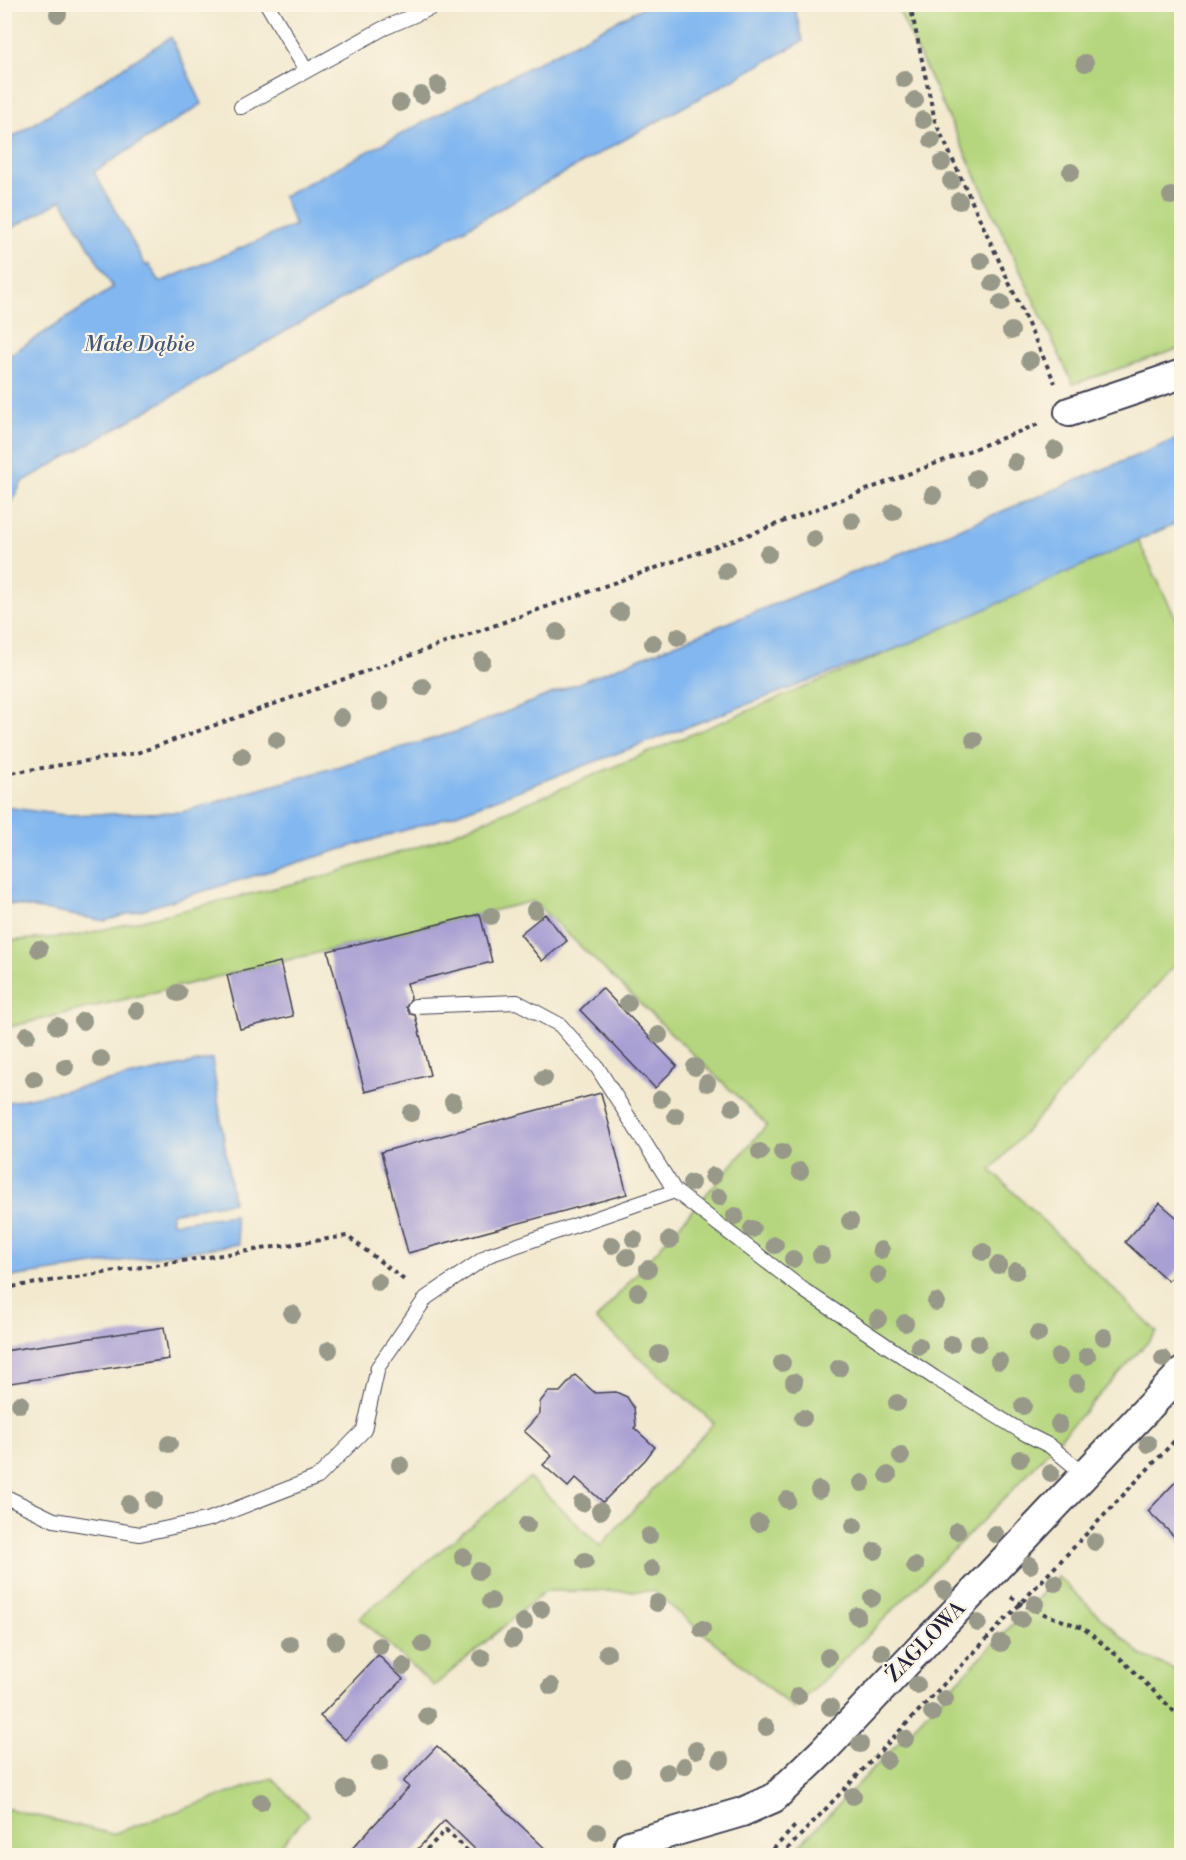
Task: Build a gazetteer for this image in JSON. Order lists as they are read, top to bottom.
{
  "streets": {
    "street": ["ŻAGLOWA"]
  },
  "water": ["Małe Dąbie"]
}
